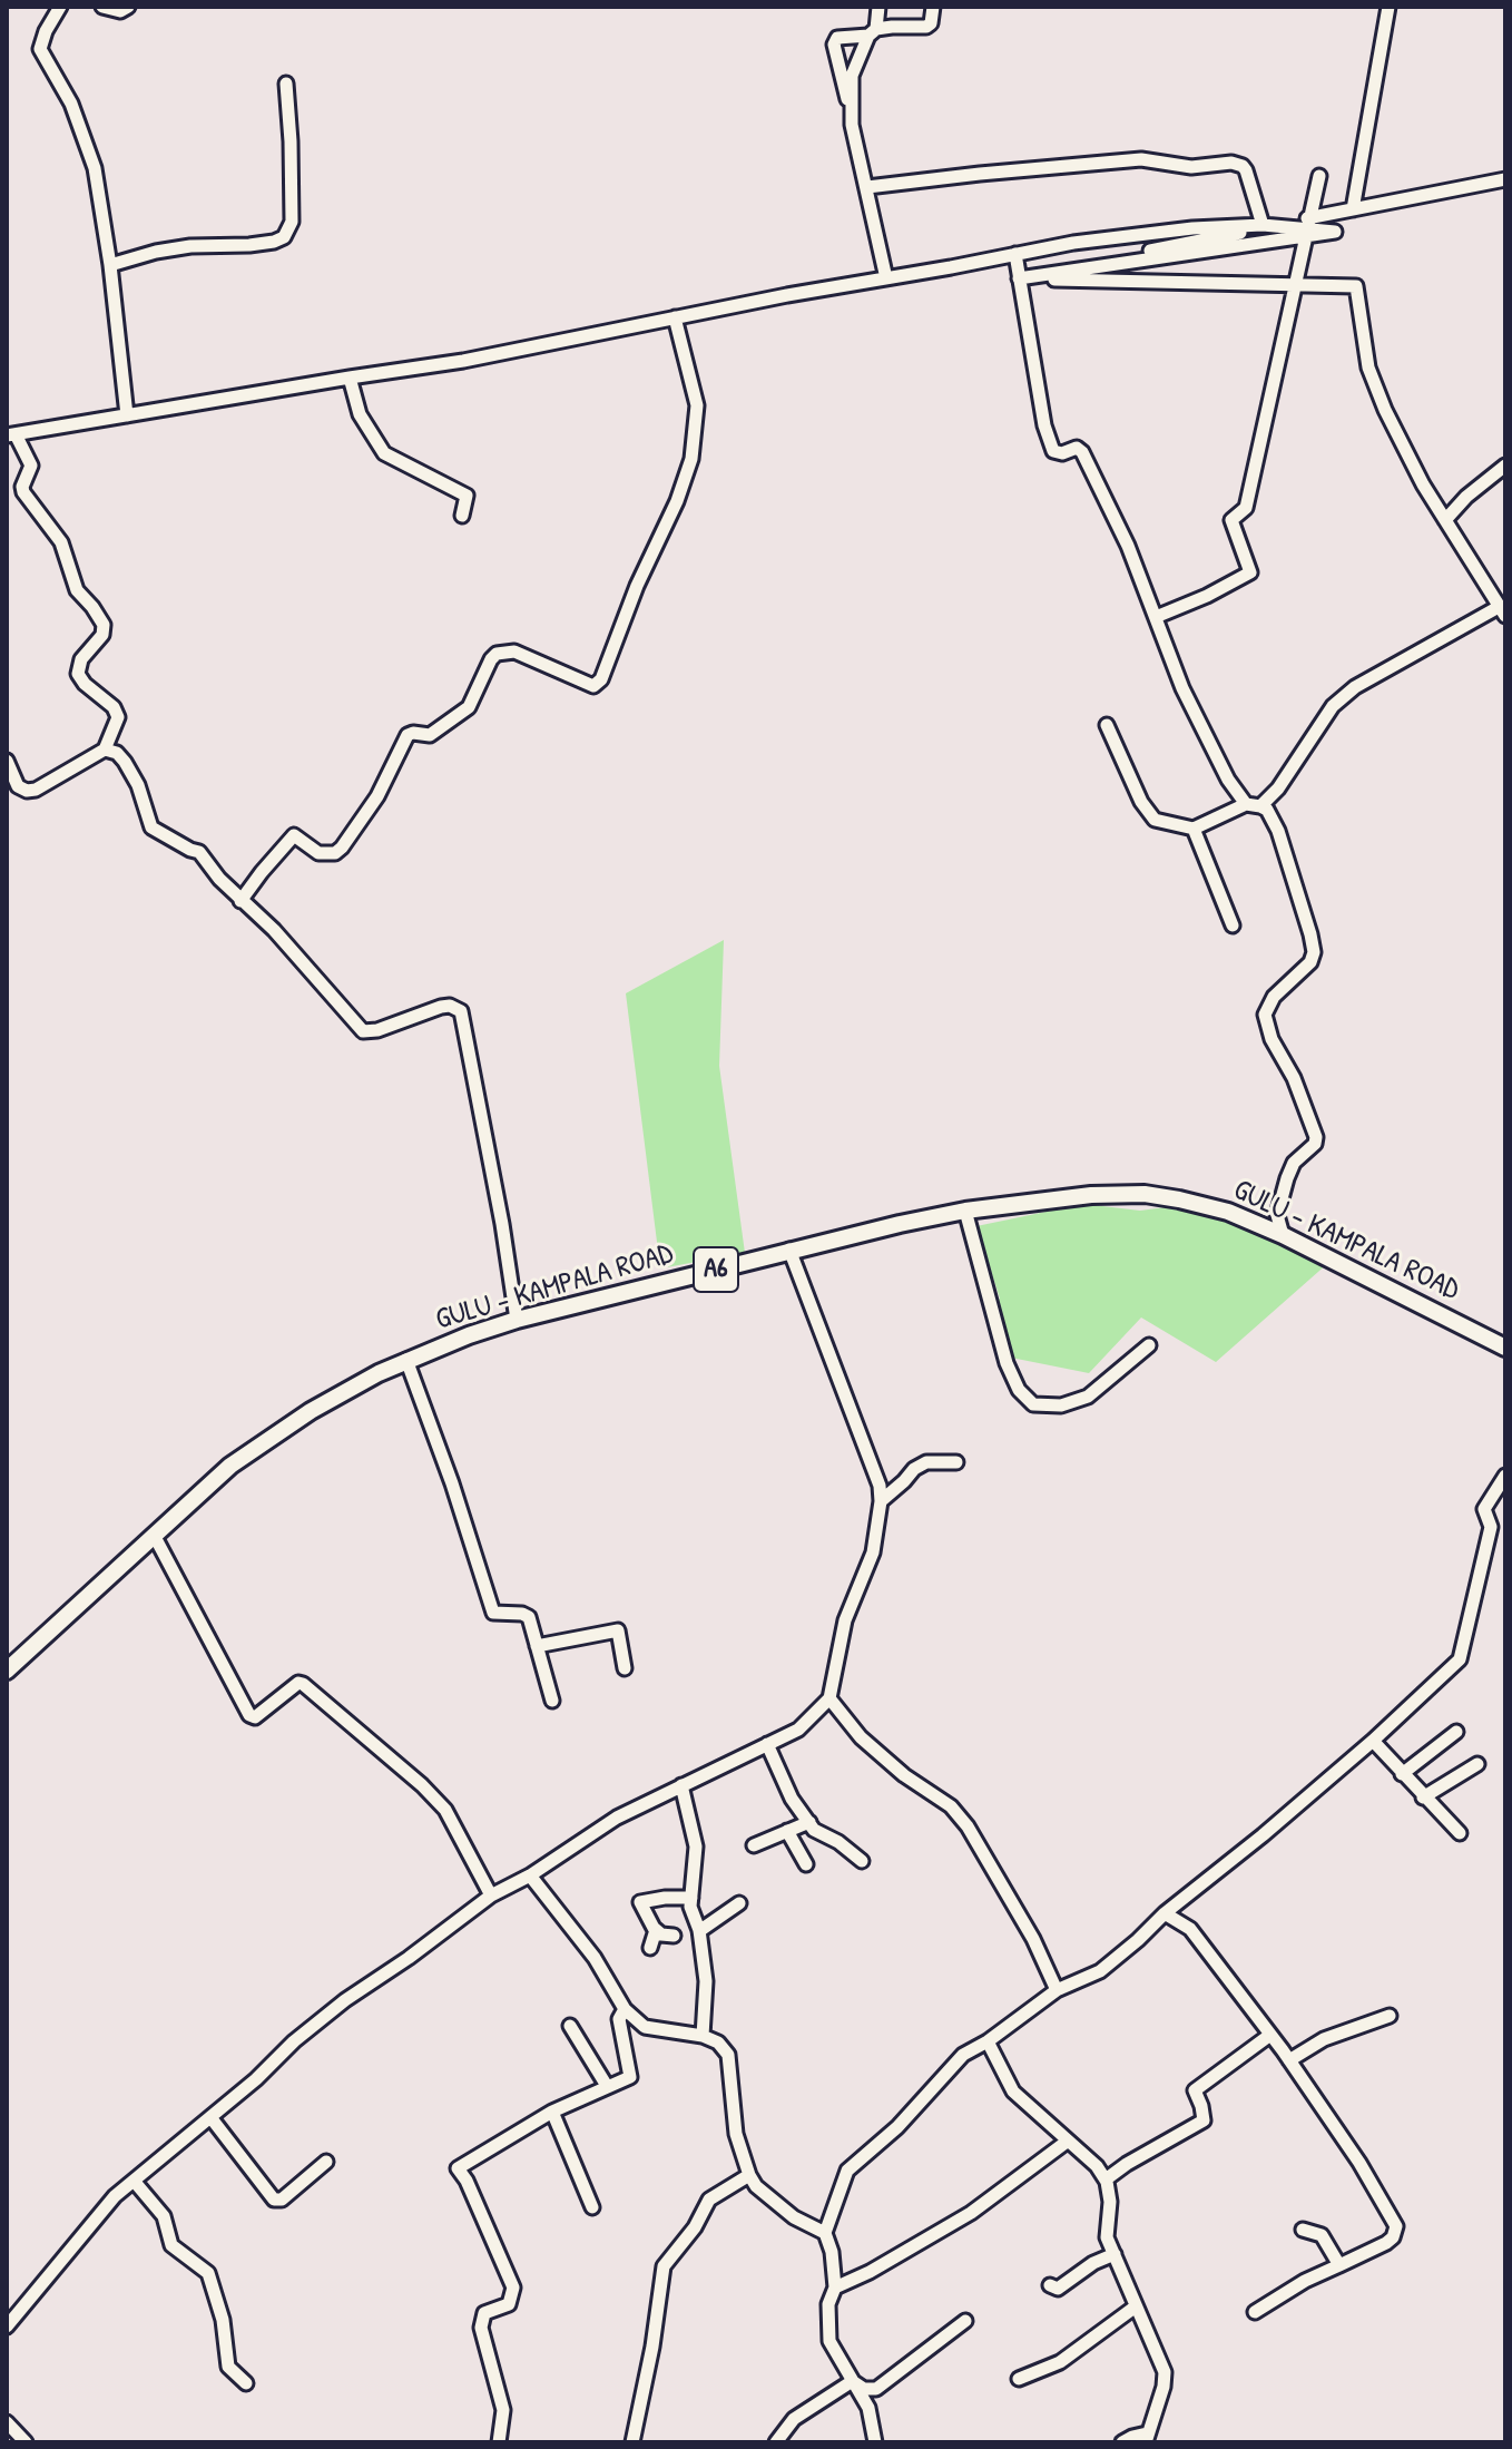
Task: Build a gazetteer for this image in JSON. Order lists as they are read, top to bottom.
{
  "streets": {
    "main road": ["GULU - KAMPALA ROAD", "A6"]
  }
}
